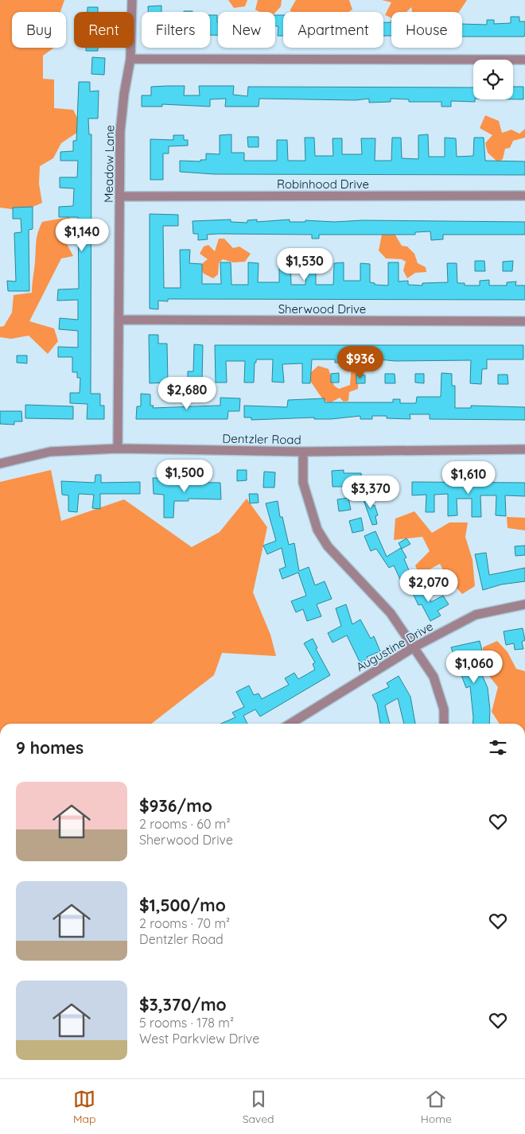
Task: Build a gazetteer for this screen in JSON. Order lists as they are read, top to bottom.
{
  "streets": {
    "street": [
      "Meadow Lane",
      "Robinhood Drive",
      "Sherwood Drive",
      "Dentzler Road",
      "Augustine Drive"
    ]
  },
  "crossings": [
    ["Meadow Lane", "Robinhood Drive"],
    ["Meadow Lane", "Sherwood Drive"],
    ["Meadow Lane", "Dentzler Road"]
  ],
  "page": {
    "chip": [
      "Buy",
      "Rent",
      "Filters",
      "New",
      "Apartment",
      "House"
    ],
    "price": [
      "$1,140",
      "$1,530",
      "$936",
      "$2,680",
      "$1,500",
      "$1,610",
      "$3,370",
      "$2,070",
      "$1,060"
    ],
    "heading": "9 homes",
    "list": [
      {
        "name": "$936/mo",
        "note": "2 rooms · 60 m² · Sherwood Drive"
      },
      {
        "name": "$1,500/mo",
        "note": "2 rooms · 70 m² · Dentzler Road"
      },
      {
        "name": "$3,370/mo",
        "note": "5 rooms · 178 m² · West Parkview Drive"
      }
    ],
    "tabs": ["Map", "Saved", "Home"]
  }
}
